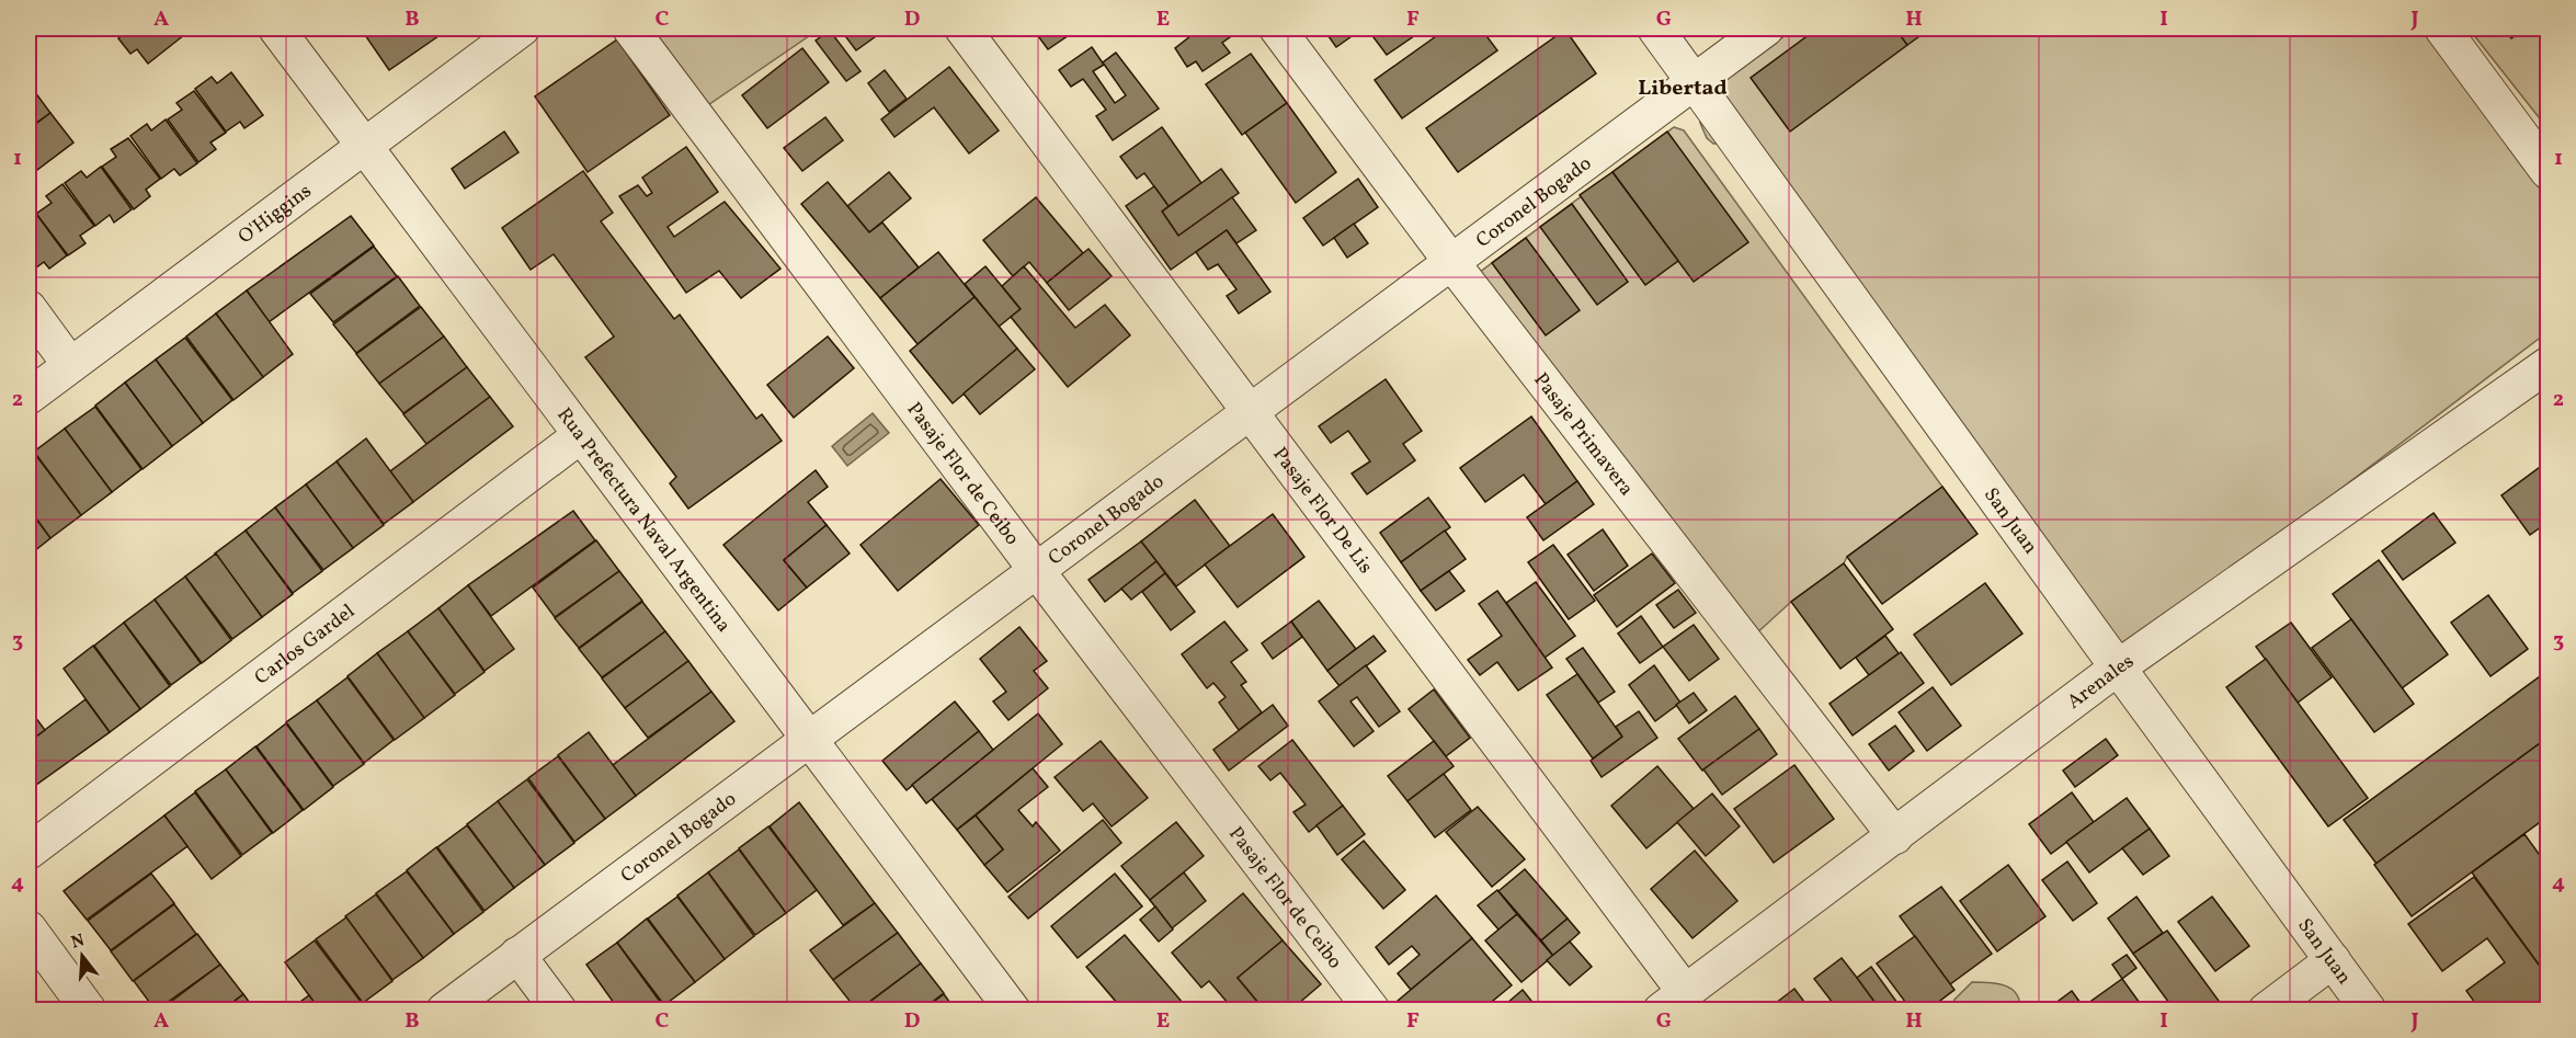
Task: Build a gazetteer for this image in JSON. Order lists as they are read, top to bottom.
{
  "streets": {
    "street": [
      "Coronel Bogado",
      "O'Higgins",
      "Pasaje Primavera",
      "Pasaje Flor de Ceibo",
      "Pasaje Flor De Lis",
      "Rua Prefectura Naval Argentina",
      "San Juan",
      "Carlos Gardel",
      "Arenales"
    ]
  },
  "crossings": [
    ["Coronel Bogado", "Pasaje Primavera"],
    ["Coronel Bogado", "Pasaje Flor de Ceibo"],
    ["Coronel Bogado", "Pasaje Flor De Lis"],
    ["Coronel Bogado", "Rua Prefectura Naval Argentina"],
    ["Coronel Bogado", "San Juan"],
    ["O'Higgins", "Rua Prefectura Naval Argentina"],
    ["Pasaje Primavera", "Arenales"],
    ["Pasaje Flor De Lis", "Arenales"],
    ["Rua Prefectura Naval Argentina", "Carlos Gardel"],
    ["San Juan", "Arenales"]
  ],
  "districts": ["Libertad"],
  "north": "top",
  "grid": {
    "columns": [
      "A",
      "B",
      "C",
      "D",
      "E",
      "F",
      "G",
      "H",
      "I",
      "J"
    ],
    "rows": [
      "1",
      "2",
      "3",
      "4"
    ]
  }
}
